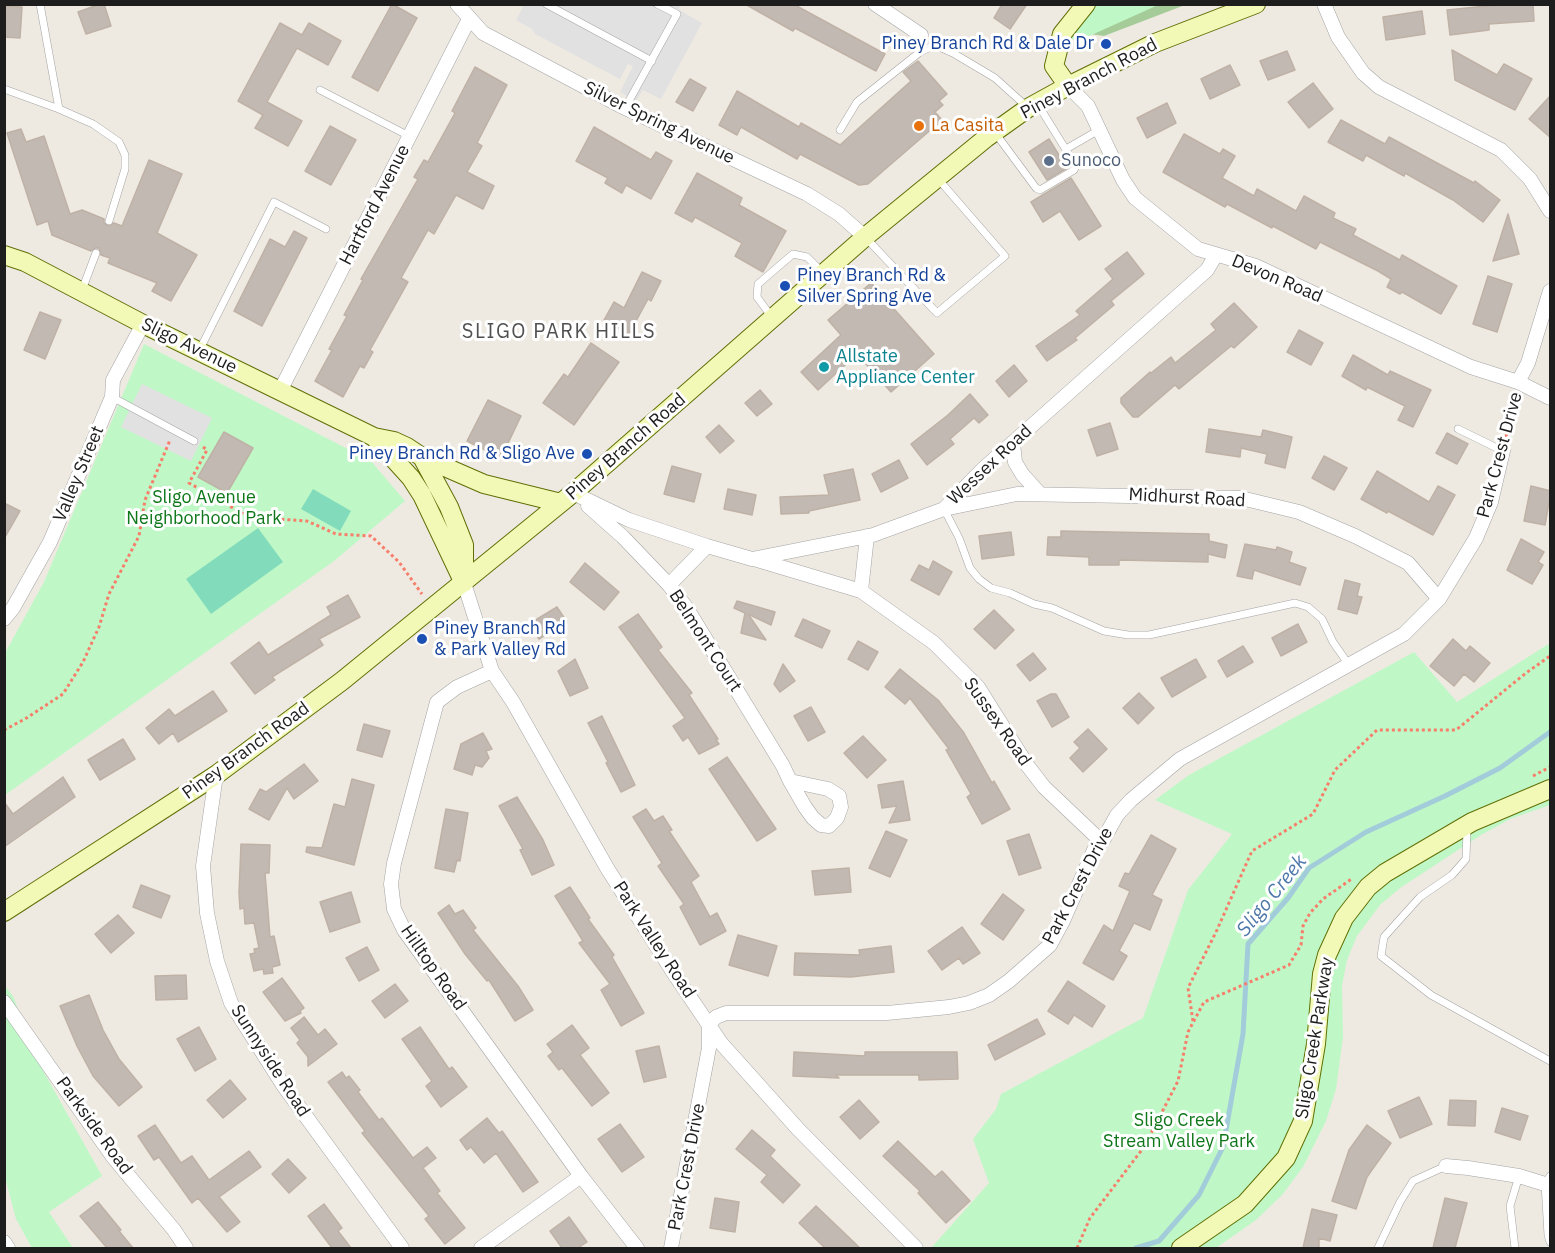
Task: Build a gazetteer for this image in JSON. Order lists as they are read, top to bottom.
{
  "streets": {
    "street": [
      "Piney Branch Road",
      "Silver Spring Avenue",
      "Hartford Avenue",
      "Devon Road",
      "Sligo Avenue",
      "Park Crest Drive",
      "Wessex Road",
      "Valley Street",
      "Midhurst Road",
      "Belmont Court",
      "Sussex Road",
      "Park Valley Road",
      "Hilltop Road",
      "Sligo Creek Parkway",
      "Sunnyside Road",
      "Parkside Road"
    ]
  },
  "crossings": [
    ["Piney Branch Road", "Silver Spring Avenue"],
    ["Piney Branch Road", "Devon Road"],
    ["Piney Branch Road", "Sligo Avenue"],
    ["Piney Branch Road", "Wessex Road"],
    ["Piney Branch Road", "Belmont Court"],
    ["Piney Branch Road", "Park Valley Road"],
    ["Piney Branch Road", "Sunnyside Road"],
    ["Silver Spring Avenue", "Hartford Avenue"],
    ["Hartford Avenue", "Sligo Avenue"],
    ["Devon Road", "Park Crest Drive"],
    ["Devon Road", "Wessex Road"],
    ["Sligo Avenue", "Wessex Road"],
    ["Sligo Avenue", "Valley Street"],
    ["Sligo Avenue", "Belmont Court"],
    ["Sligo Avenue", "Park Valley Road"],
    ["Park Crest Drive", "Midhurst Road"],
    ["Park Crest Drive", "Sussex Road"],
    ["Park Crest Drive", "Park Valley Road"],
    ["Wessex Road", "Midhurst Road"],
    ["Wessex Road", "Belmont Court"],
    ["Wessex Road", "Sussex Road"],
    ["Park Valley Road", "Hilltop Road"]
  ],
  "districts": ["SLIGO PARK HILLS"],
  "water": ["Sligo Creek"],
  "parks": ["Sligo Avenue Neighborhood Park", "Sligo Creek Stream Valley Park"],
  "places": [
    "Piney Branch Rd & Dale Dr",
    "La Casita",
    "Sunoco",
    "Piney Branch Rd & Silver Spring Ave",
    "Allstate Appliance Center",
    "Piney Branch Rd & Sligo Ave",
    "Piney Branch Rd & Park Valley Rd"
  ]
}
